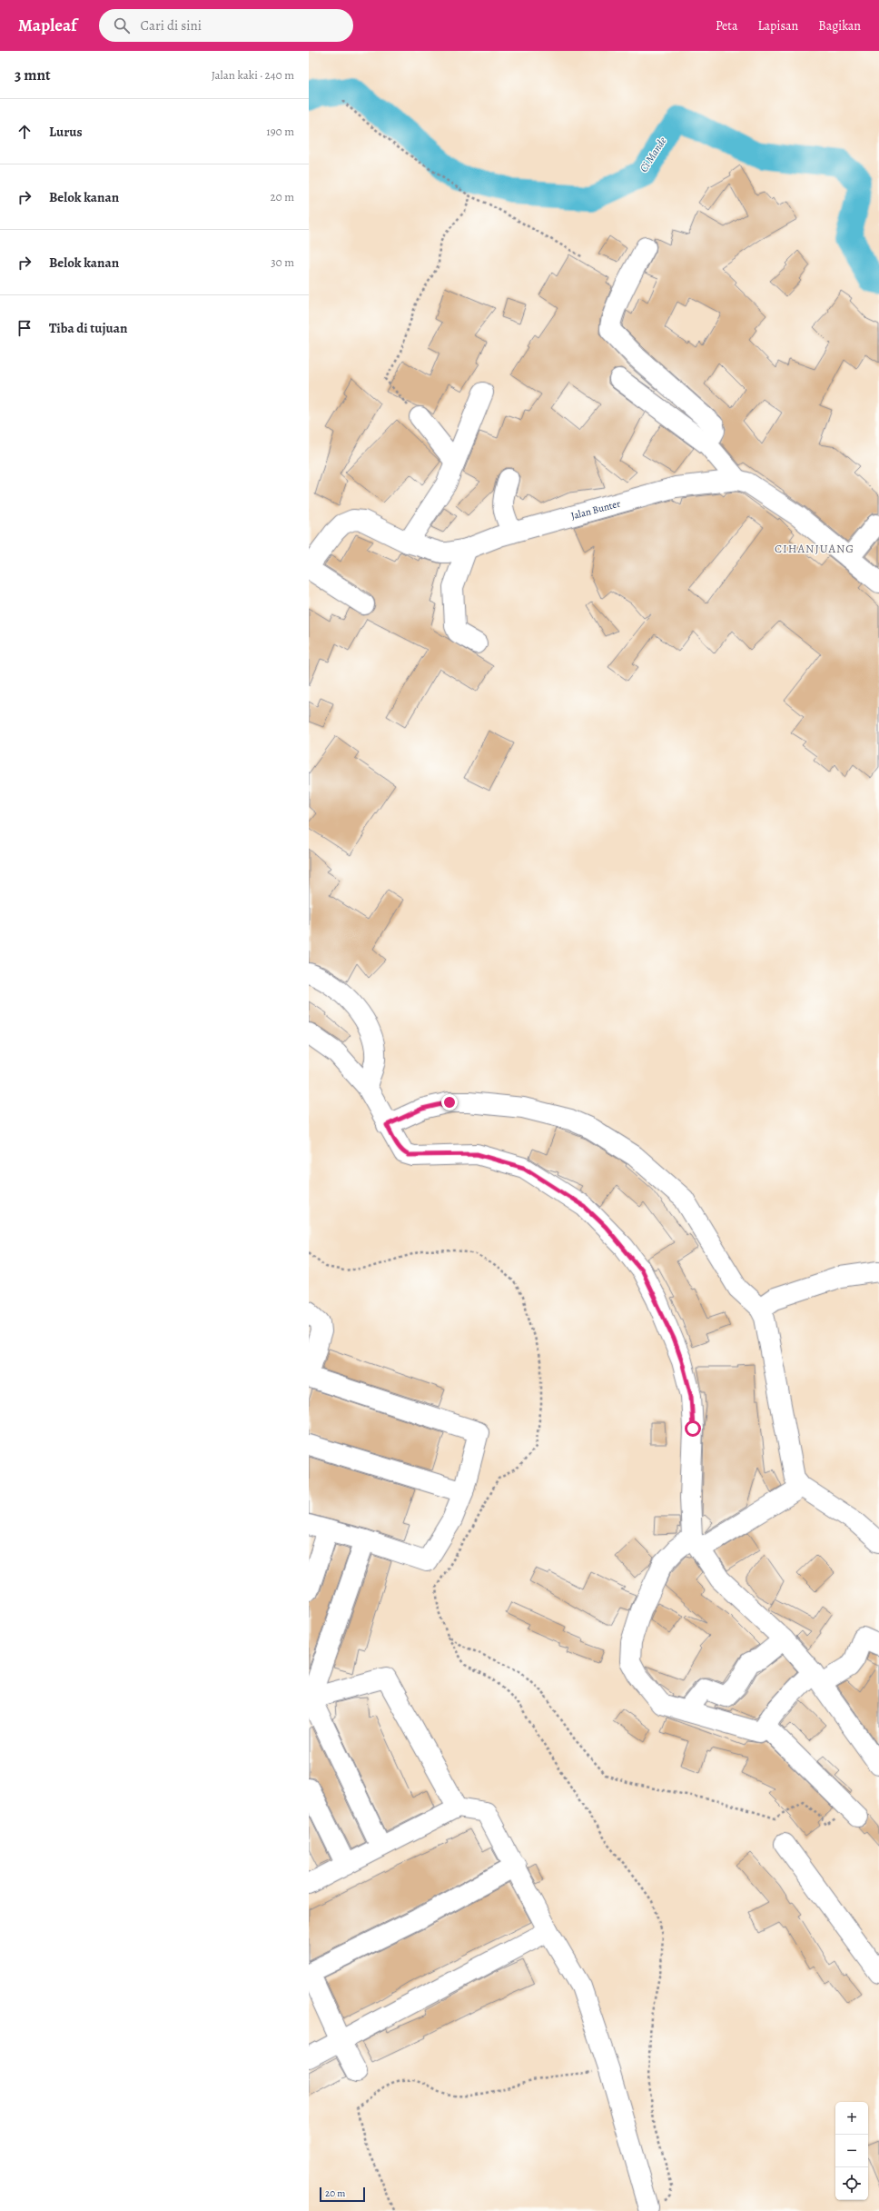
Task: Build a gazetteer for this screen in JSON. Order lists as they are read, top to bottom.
{
  "streets": {
    "street": ["Jalan Bunter"]
  },
  "districts": ["CIHANJUANG"],
  "water": ["Ci Mande"],
  "scale_bar": "20 m",
  "page": {
    "header": "Mapleaf",
    "search": "Cari di sini",
    "nav": ["Peta", "Lapisan", "Bagikan"],
    "heading": ["3 mnt", "Jalan kaki · 240 m"],
    "list": [
      ["Lurus", "190 m"],
      ["Belok kanan", "20 m"],
      ["Belok kanan", "30 m"],
      "Tiba di tujuan"
    ],
    "map_buttons": ["+", "−"],
    "scale": "20 m"
  }
}
